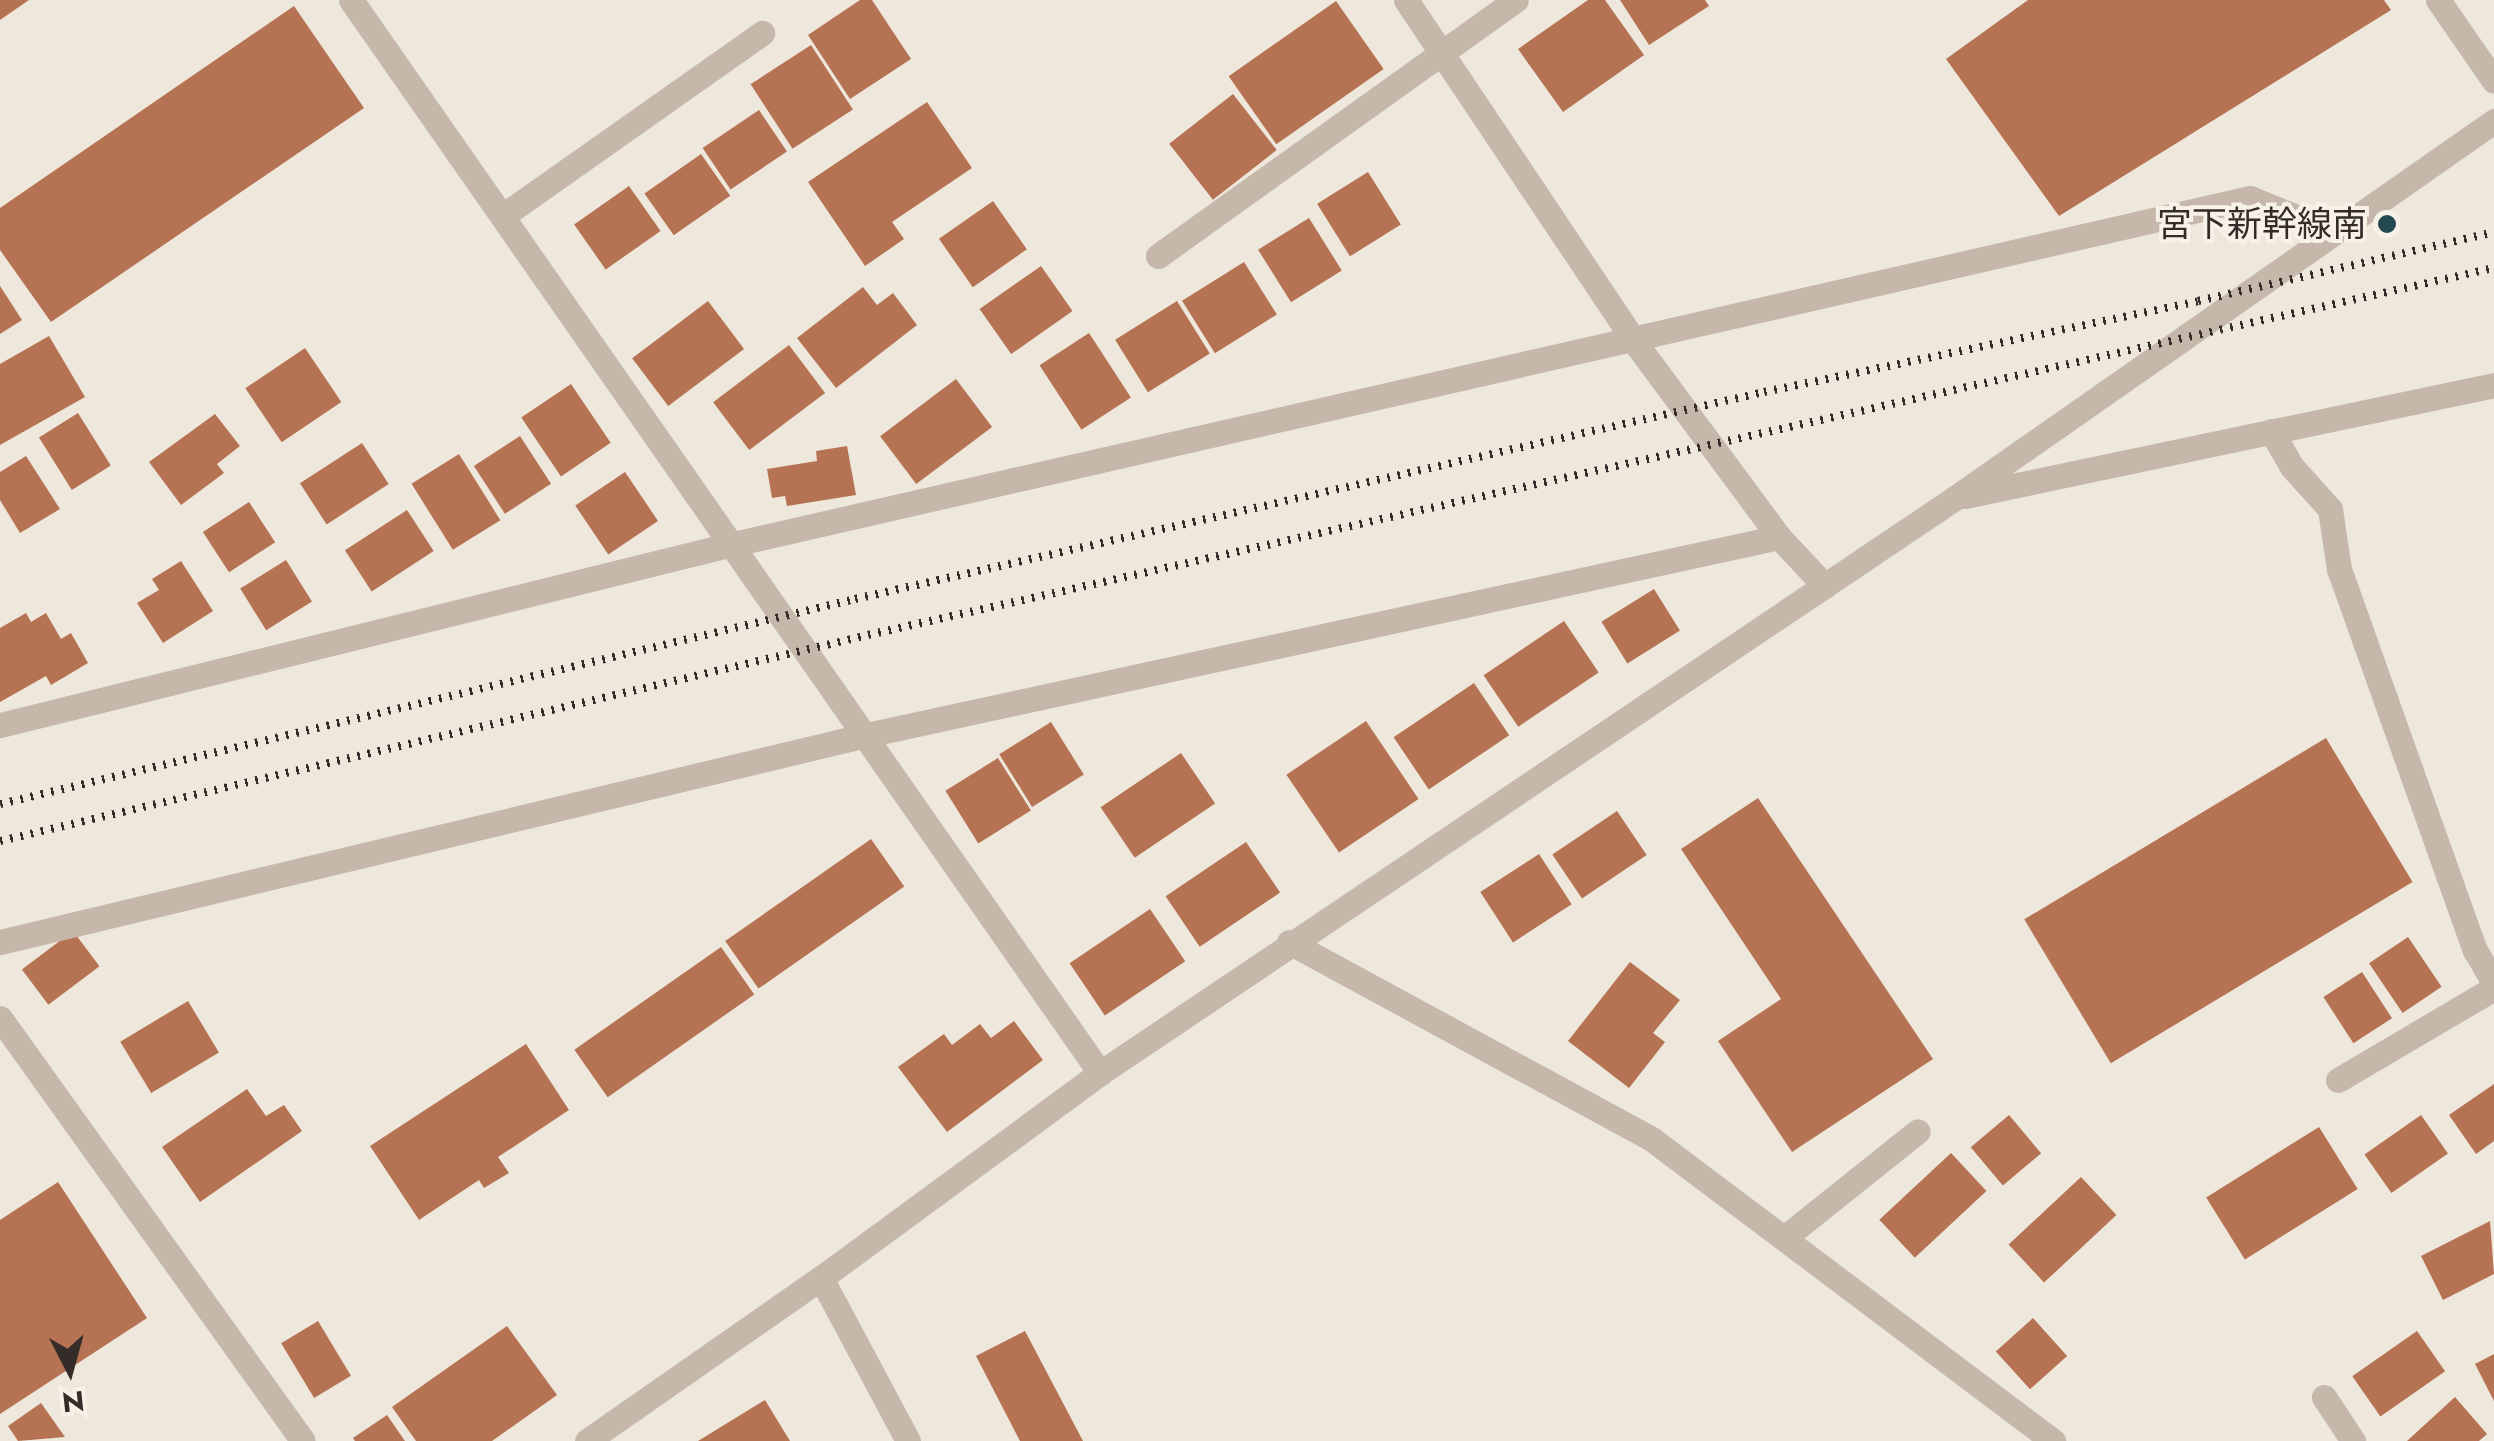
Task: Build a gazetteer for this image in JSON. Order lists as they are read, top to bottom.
{
  "places": ["宮下新幹線南"],
  "north": "bottom"
}
